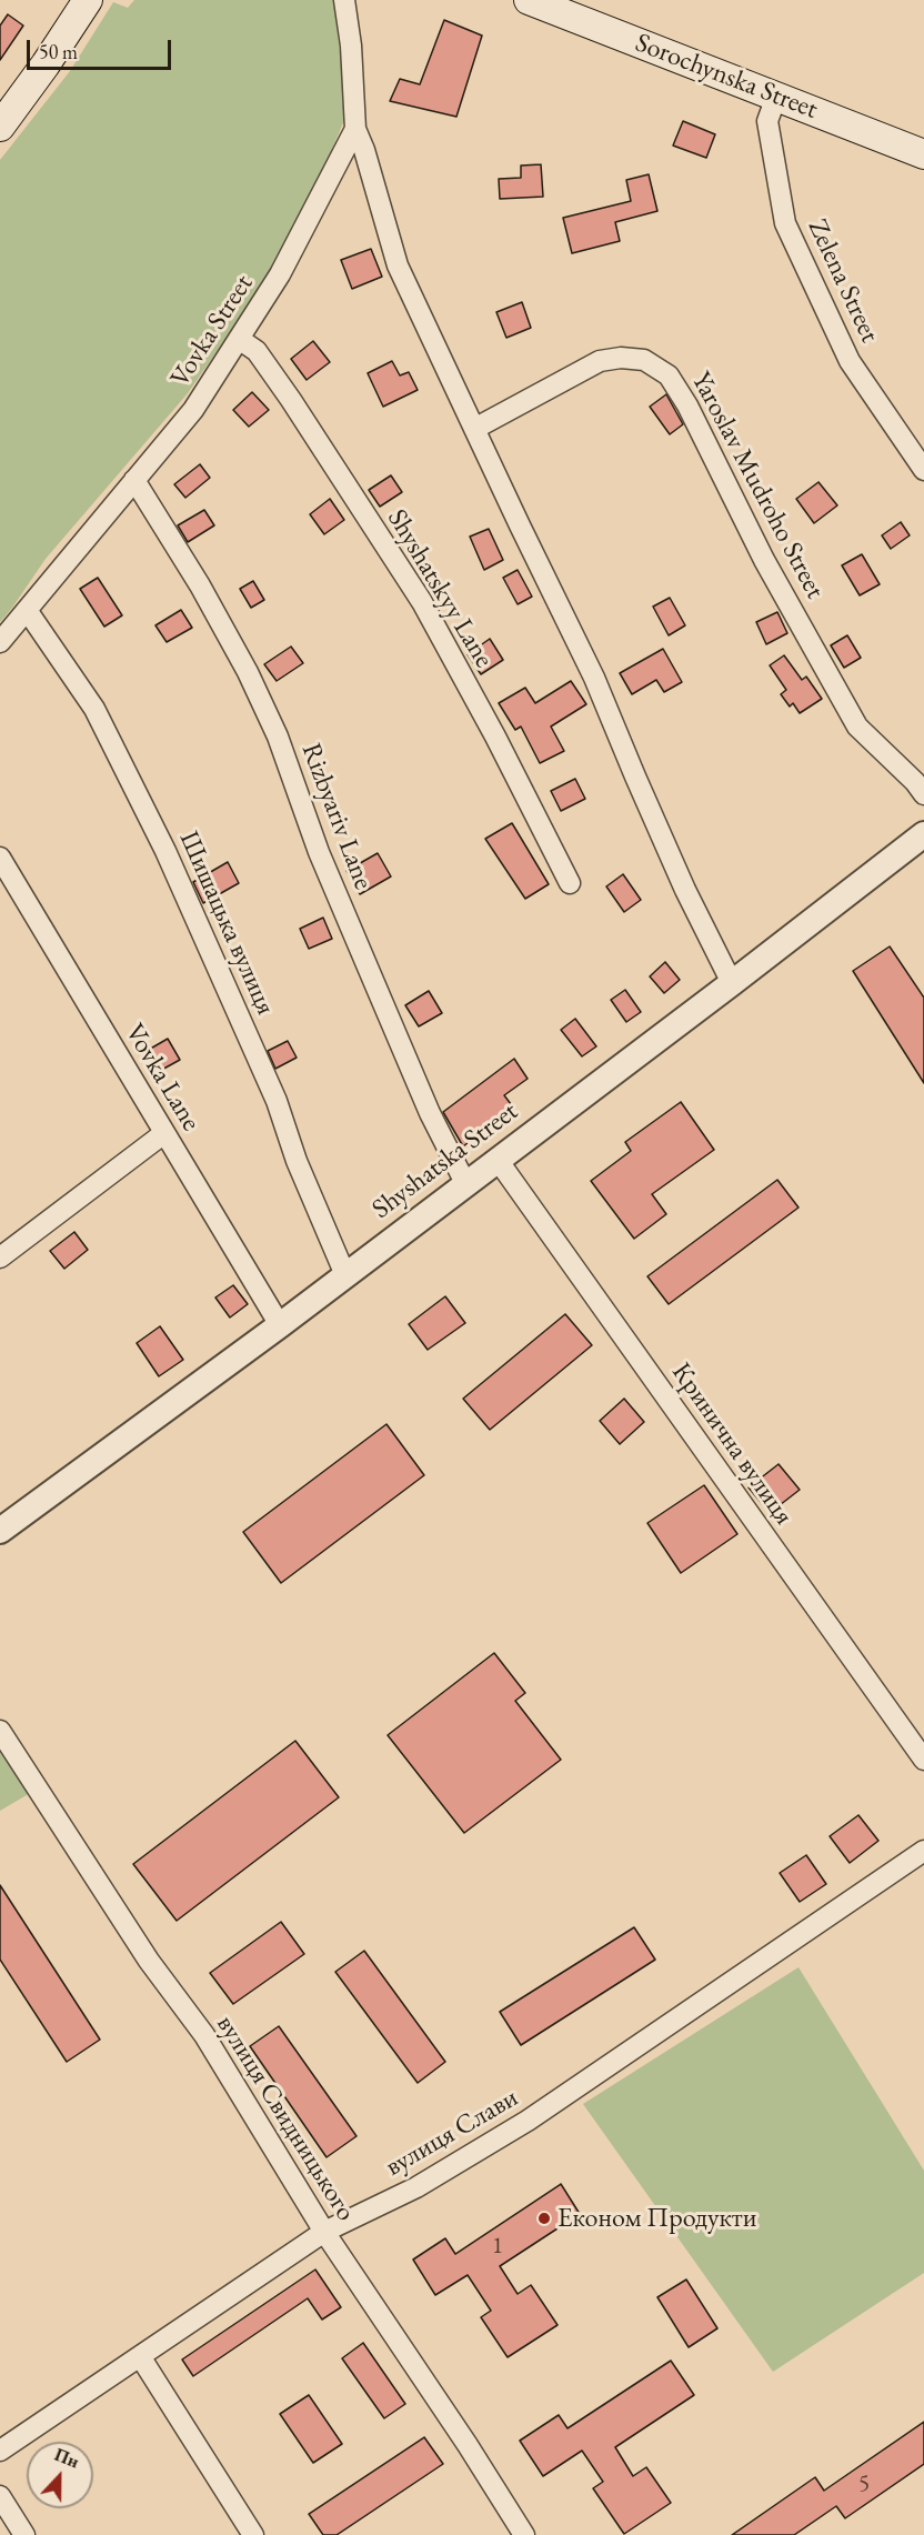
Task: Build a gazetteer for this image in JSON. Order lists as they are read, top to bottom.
{
  "streets": {
    "main road": ["Sorochynska Street"],
    "street": [
      "Zelena Street",
      "Vovka Street",
      "Yaroslav Mudroho Street",
      "Shyshatskyy Lane",
      "Rizbyariv Lane",
      "Шишацька вулиця",
      "Vovka Lane",
      "Shyshatska Street",
      "Кринична вулиця",
      "вулиця Свидницького",
      "вулиця Слави"
    ]
  },
  "crossings": [
    ["Sorochynska Street", "Zelena Street"],
    ["Vovka Street", "Shyshatskyy Lane"],
    ["Vovka Street", "Rizbyariv Lane"],
    ["Vovka Street", "Шишацька вулиця"],
    ["Rizbyariv Lane", "Shyshatska Street"],
    ["Шишацька вулиця", "Shyshatska Street"],
    ["Vovka Lane", "Shyshatska Street"],
    ["Shyshatska Street", "Кринична вулиця"],
    ["вулиця Свидницького", "вулиця Слави"]
  ],
  "places": ["Економ Продукти"],
  "house_numbers": ["1", "5"],
  "scale_bar": "50 m",
  "north": "top"
}
